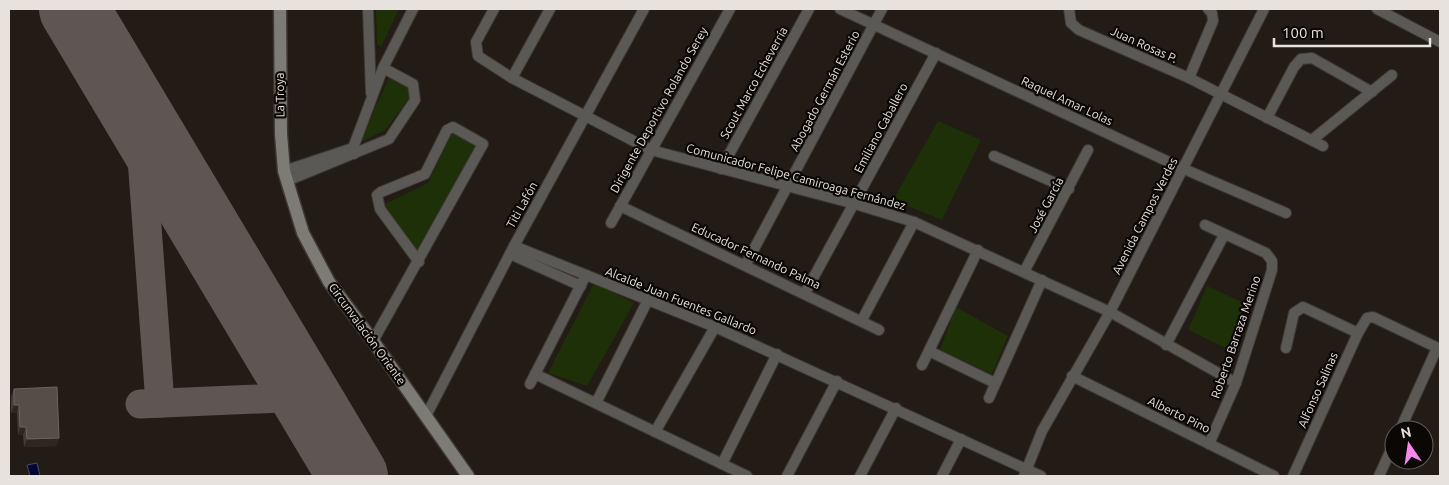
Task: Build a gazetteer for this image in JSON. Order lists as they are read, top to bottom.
{
  "streets": {
    "street": [
      "Juan Rosas P.",
      "Scout Marco Echeverría",
      "Abogado Germán Esterio",
      "La Troya",
      "Raquel Amar Lolas",
      "Dirigente Deportivo Rolando Serey",
      "Emiliano Caballero",
      "Comunicador Felipe Camiroaga Fernández",
      "Titi Lafón",
      "José García",
      "Avenida Campos Verdes",
      "Educador Fernando Palma",
      "Alcalde Juan Fuentes Gallardo",
      "Circunvalación Oriente",
      "Roberto Barraza Merino",
      "Alfonso Salinas",
      "Alberto Pino"
    ]
  },
  "crossings": [
    ["Juan Rosas P.", "Avenida Campos Verdes"],
    ["Scout Marco Echeverría", "Comunicador Felipe Camiroaga Fernández"],
    ["Abogado Germán Esterio", "Raquel Amar Lolas"],
    ["Abogado Germán Esterio", "Comunicador Felipe Camiroaga Fernández"],
    ["Abogado Germán Esterio", "Educador Fernando Palma"],
    ["La Troya", "Circunvalación Oriente"],
    ["Raquel Amar Lolas", "Emiliano Caballero"],
    ["Raquel Amar Lolas", "Avenida Campos Verdes"],
    ["Dirigente Deportivo Rolando Serey", "Comunicador Felipe Camiroaga Fernández"],
    ["Dirigente Deportivo Rolando Serey", "Educador Fernando Palma"],
    ["Emiliano Caballero", "Comunicador Felipe Camiroaga Fernández"],
    ["Emiliano Caballero", "Educador Fernando Palma"],
    ["Comunicador Felipe Camiroaga Fernández", "Titi Lafón"],
    ["Comunicador Felipe Camiroaga Fernández", "José García"],
    ["Comunicador Felipe Camiroaga Fernández", "Avenida Campos Verdes"],
    ["Comunicador Felipe Camiroaga Fernández", "Roberto Barraza Merino"],
    ["Titi Lafón", "Alcalde Juan Fuentes Gallardo"],
    ["Titi Lafón", "Circunvalación Oriente"],
    ["Avenida Campos Verdes", "Alcalde Juan Fuentes Gallardo"],
    ["Avenida Campos Verdes", "Alberto Pino"],
    ["Roberto Barraza Merino", "Alberto Pino"]
  ],
  "scale_bar": "100 m",
  "north": "top"
}
